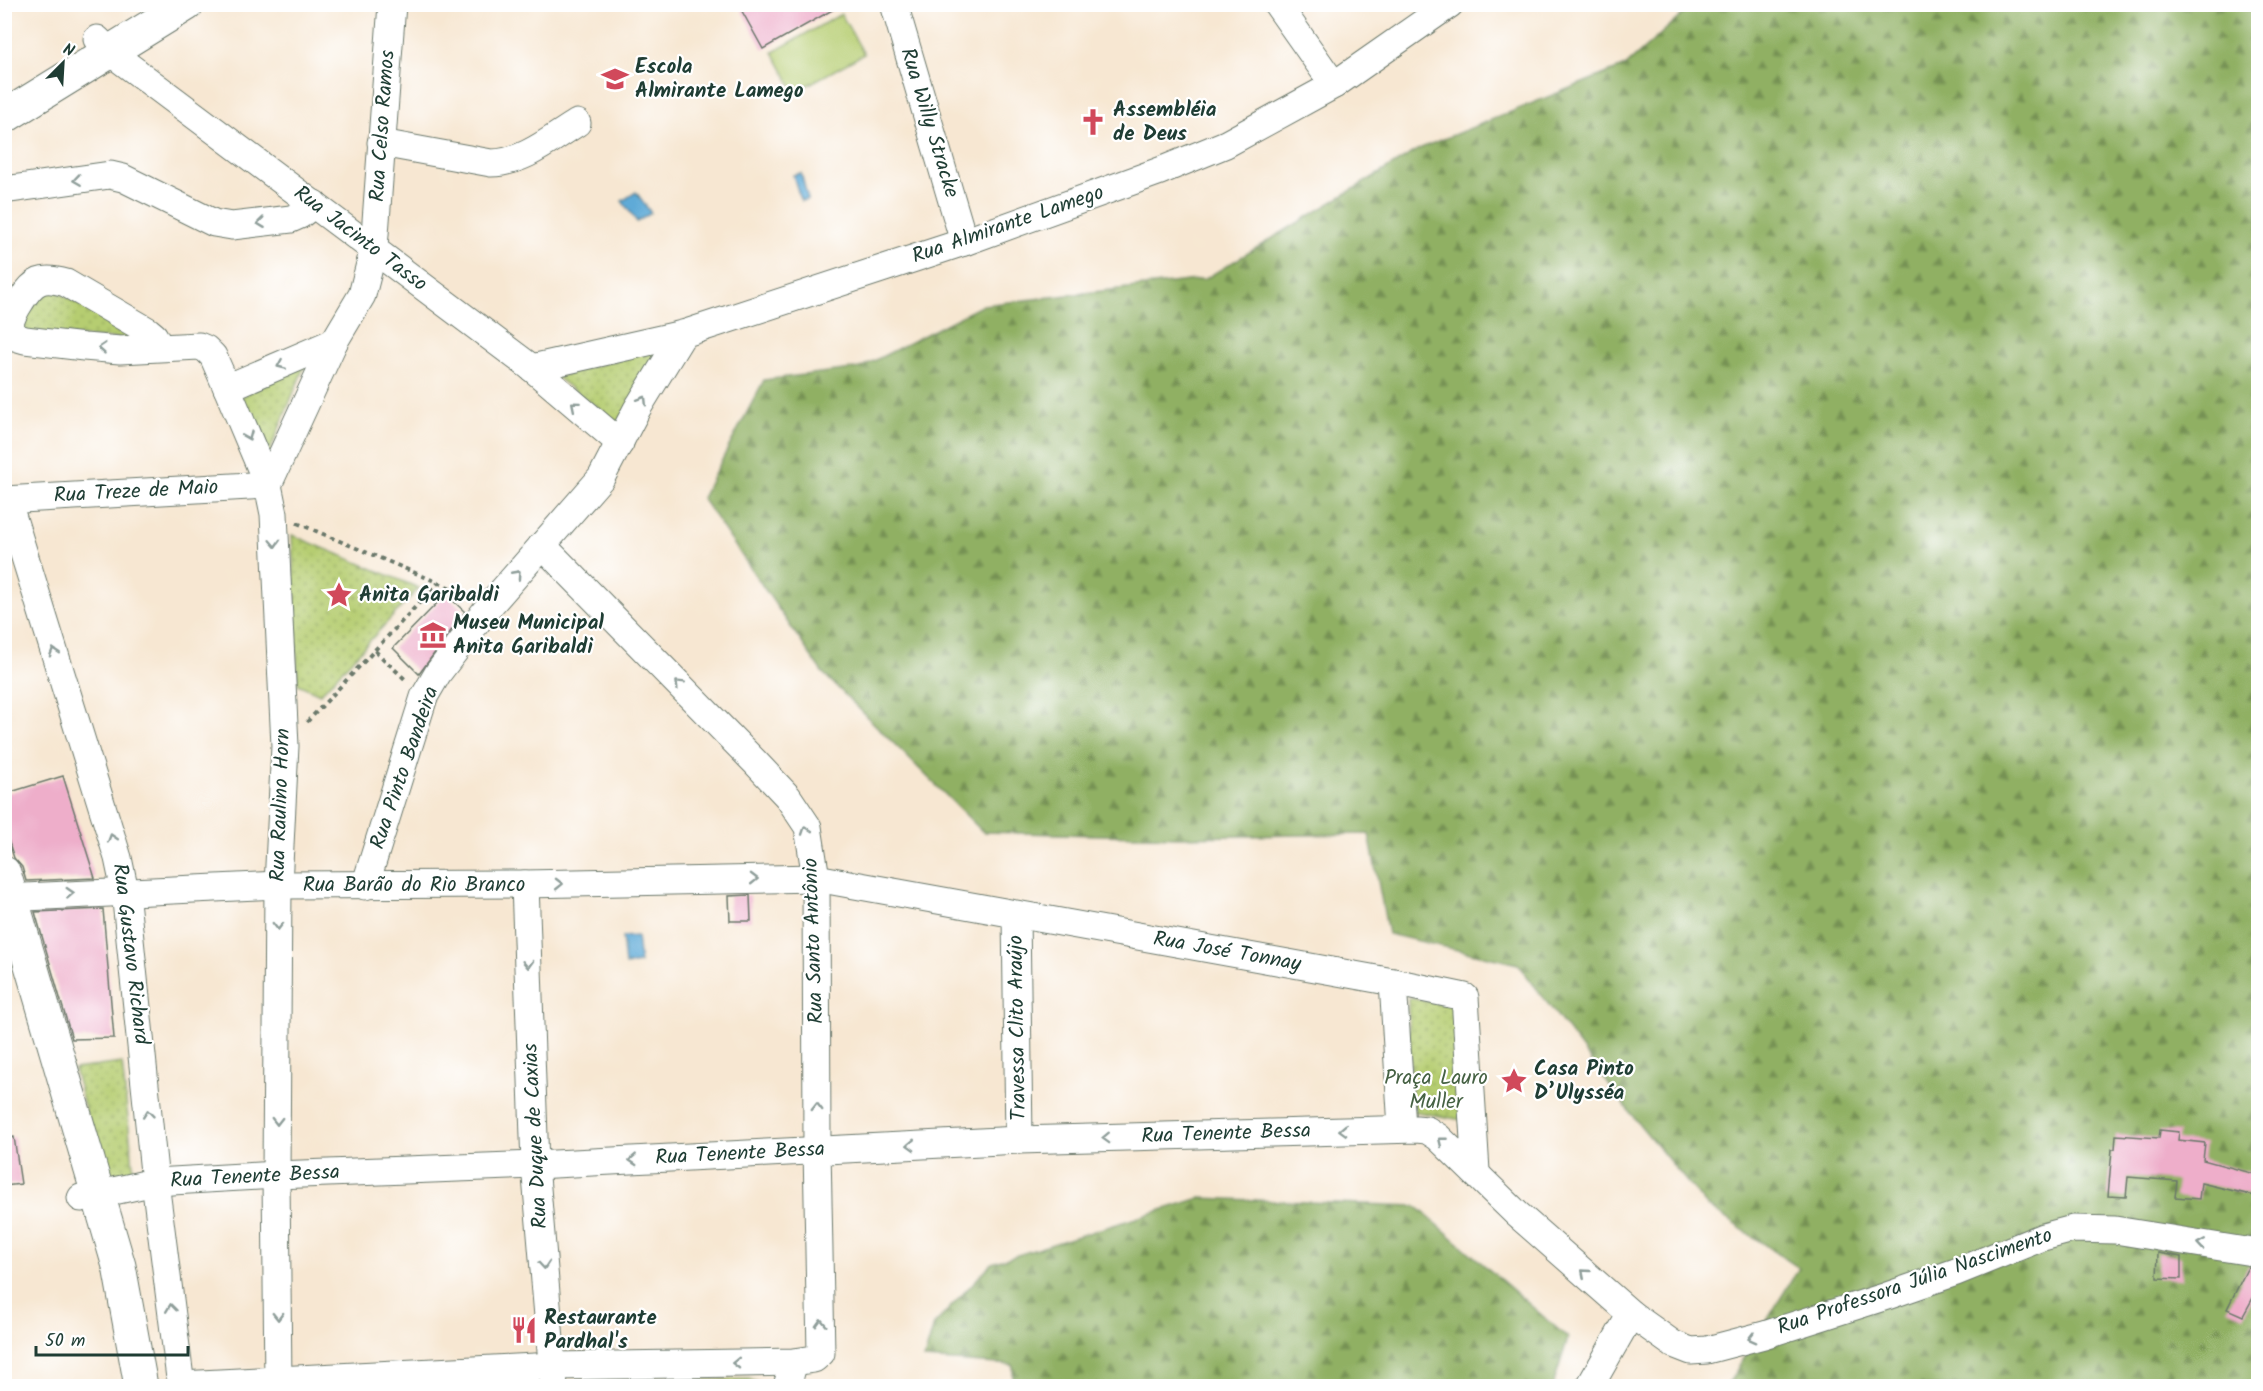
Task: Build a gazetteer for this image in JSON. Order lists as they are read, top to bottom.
{
  "streets": {
    "street": [
      "Rua Willy Stracke",
      "Rua Celso Ramos",
      "Rua Almirante Lamego",
      "Rua Jacinto Tasso",
      "Rua Treze de Maio",
      "Rua Pinto Bandeira",
      "Rua Raulino Horn",
      "Rua Barão do Rio Branco",
      "Rua Santo Antônio",
      "Rua José Tonnay",
      "Rua Gustavo Richard",
      "Travessa Clito Araújo",
      "Rua Tenente Bessa",
      "Rua Duque de Caxias",
      "Rua Professora Júlia Nascimento"
    ]
  },
  "crossings": [
    ["Rua Willy Stracke", "Rua Almirante Lamego"],
    ["Rua Celso Ramos", "Rua Jacinto Tasso"],
    ["Rua Almirante Lamego", "Rua Jacinto Tasso"],
    ["Rua Almirante Lamego", "Rua Pinto Bandeira"],
    ["Rua Jacinto Tasso", "Rua Pinto Bandeira"],
    ["Rua Treze de Maio", "Rua Raulino Horn"],
    ["Rua Treze de Maio", "Rua Gustavo Richard"],
    ["Rua Pinto Bandeira", "Rua Barão do Rio Branco"],
    ["Rua Pinto Bandeira", "Rua Santo Antônio"],
    ["Rua Raulino Horn", "Rua Barão do Rio Branco"],
    ["Rua Raulino Horn", "Rua Tenente Bessa"],
    ["Rua Barão do Rio Branco", "Rua Santo Antônio"],
    ["Rua Barão do Rio Branco", "Rua José Tonnay"],
    ["Rua Barão do Rio Branco", "Rua Gustavo Richard"],
    ["Rua Barão do Rio Branco", "Rua Duque de Caxias"],
    ["Rua Santo Antônio", "Rua José Tonnay"],
    ["Rua Santo Antônio", "Rua Tenente Bessa"],
    ["Rua José Tonnay", "Travessa Clito Araújo"],
    ["Rua José Tonnay", "Rua Professora Júlia Nascimento"],
    ["Rua Gustavo Richard", "Rua Tenente Bessa"],
    ["Travessa Clito Araújo", "Rua Tenente Bessa"],
    ["Rua Tenente Bessa", "Rua Duque de Caxias"],
    ["Rua Tenente Bessa", "Rua Professora Júlia Nascimento"]
  ],
  "one_way": [
    "Rua Raulino Horn",
    "Rua Barão do Rio Branco",
    "Rua Santo Antônio",
    "Rua Gustavo Richard",
    "Rua Tenente Bessa",
    "Rua Duque de Caxias",
    "Rua Professora Júlia Nascimento"
  ],
  "parks": ["Praça Lauro Muller"],
  "places": {
    "school or university": ["Escola Almirante Lamego"],
    "church": ["Assembléia de Deus"],
    "place": ["Anita Garibaldi", "Casa Pinto D’Ulysséa"],
    "museum": ["Museu Municipal Anita Garibaldi"],
    "restaurant": ["Restaurante Pardhal's"]
  },
  "scale_bar": "50 m",
  "north": "top right"
}
